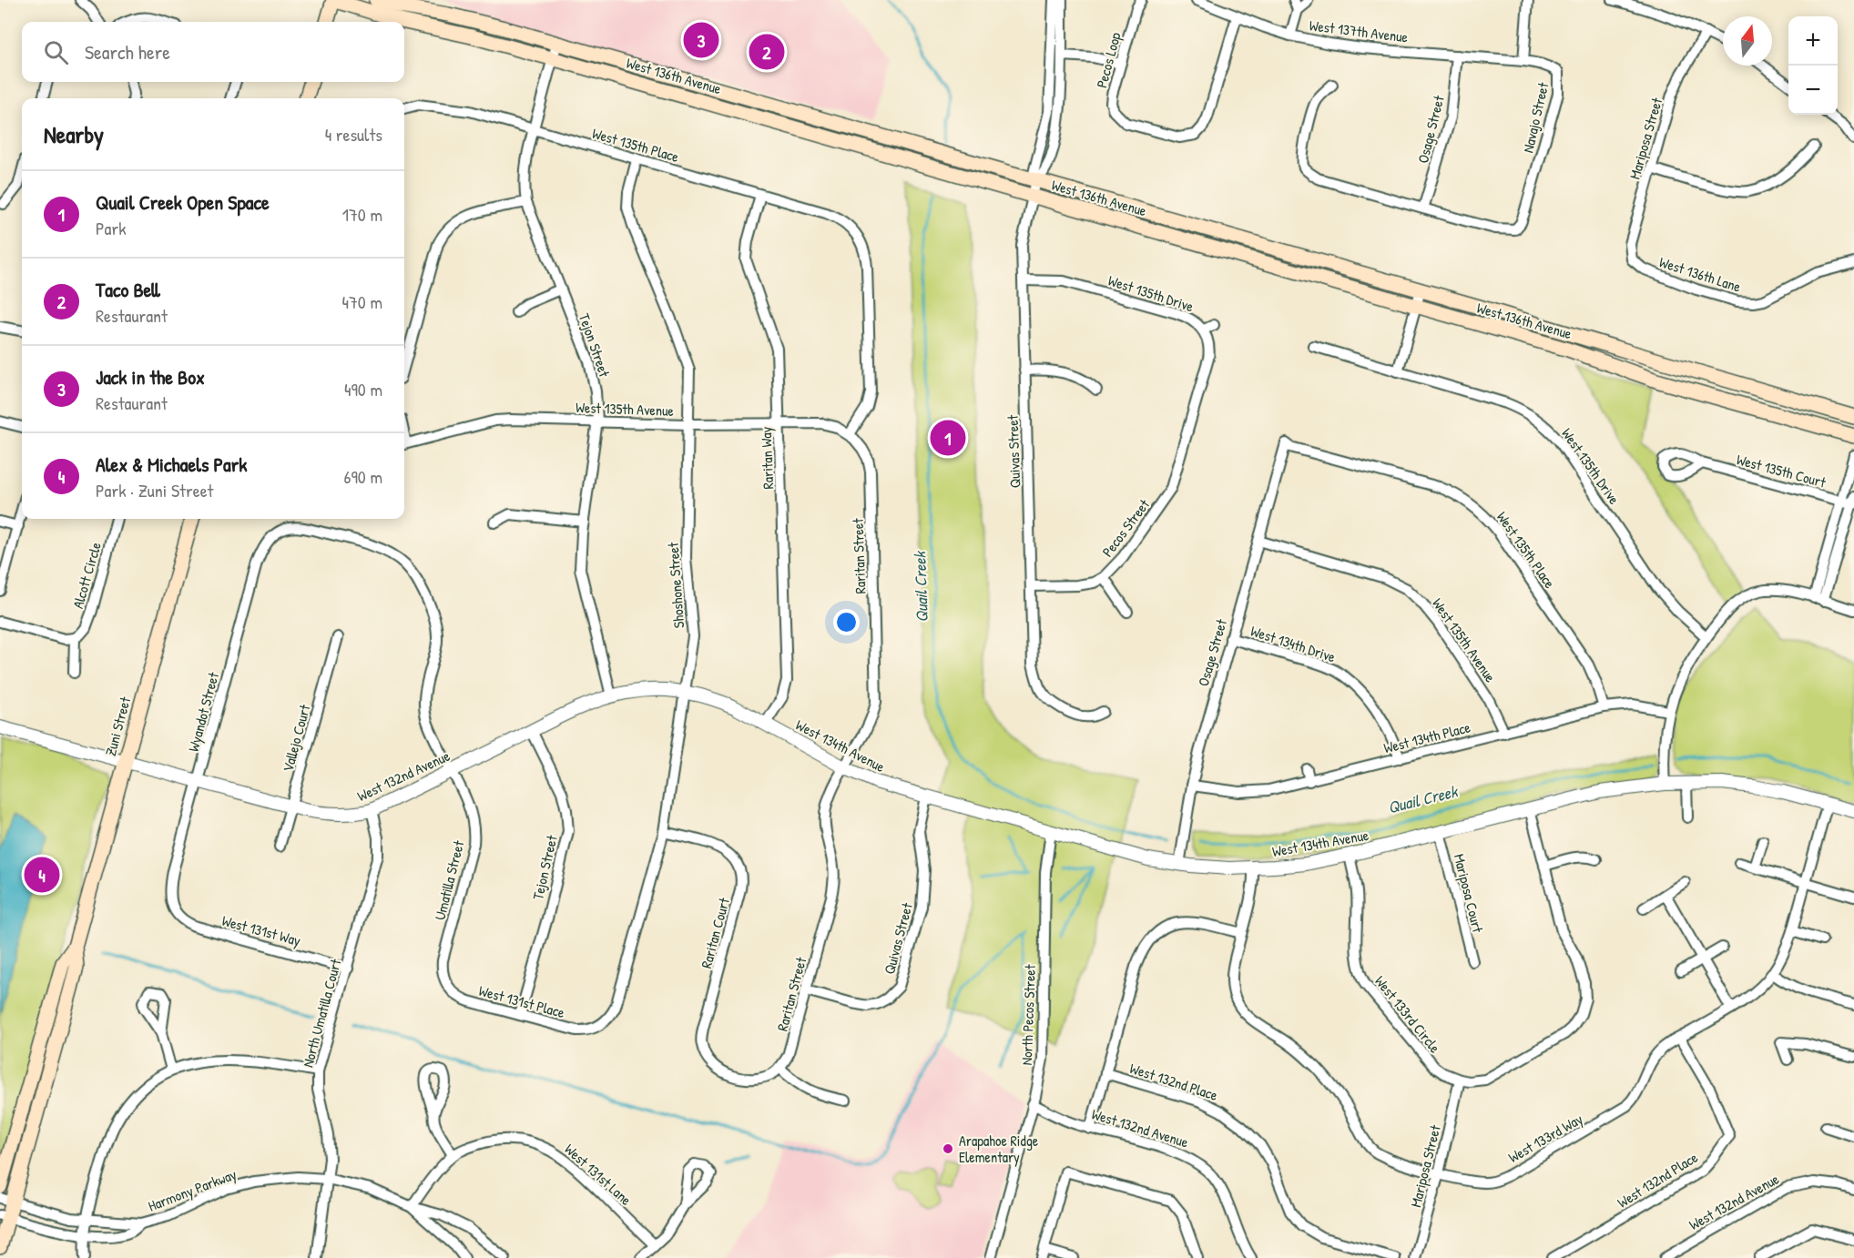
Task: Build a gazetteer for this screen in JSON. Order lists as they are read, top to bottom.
{
  "streets": {
    "main road": ["West 136th Avenue", "Zuni Street"],
    "street": [
      "West 137th Avenue",
      "Pecos Loop",
      "Navajo Street",
      "Osage Street",
      "Mariposa Street",
      "West 135th Place",
      "West 136th Lane",
      "West 135th Drive",
      "Tejon Street",
      "West 135th Avenue",
      "Quivas Street",
      "Raritan Way",
      "West 135th Court",
      "Pecos Street",
      "Raritan Street",
      "Alcott Circle",
      "Shoshone Street",
      "West 134th Drive",
      "Wyandot Street",
      "West 134th Place",
      "Vallejo Court",
      "West 134th Avenue",
      "West 132nd Avenue",
      "Umatilla Street",
      "Mariposa Court",
      "West 131st Way",
      "Raritan Court",
      "West 131st Place",
      "North Umatilla Court",
      "West 133rd Circle",
      "North Pecos Street",
      "West 132nd Place",
      "West 133rd Way",
      "West 131st Lane",
      "Harmony Parkway"
    ]
  },
  "crossings": [
    ["West 137th Avenue", "Pecos Loop"],
    ["West 137th Avenue", "Navajo Street"],
    ["West 137th Avenue", "Osage Street"],
    ["West 136th Avenue", "Tejon Street"],
    ["West 136th Avenue", "Quivas Street"],
    ["Navajo Street", "Osage Street"],
    ["Osage Street", "West 135th Place"],
    ["Osage Street", "West 135th Avenue"],
    ["Osage Street", "West 134th Drive"],
    ["Osage Street", "West 134th Place"],
    ["Osage Street", "West 134th Avenue"],
    ["Mariposa Street", "West 136th Lane"],
    ["Mariposa Street", "West 133rd Circle"],
    ["Mariposa Street", "West 133rd Way"],
    ["West 135th Place", "Tejon Street"],
    ["West 135th Place", "West 135th Avenue"],
    ["West 135th Place", "Raritan Way"],
    ["West 135th Place", "Raritan Street"],
    ["West 135th Place", "Shoshone Street"],
    ["West 135th Place", "West 134th Place"],
    ["West 135th Drive", "Quivas Street"],
    ["West 135th Drive", "Pecos Street"],
    ["Tejon Street", "West 135th Avenue"],
    ["Tejon Street", "West 132nd Avenue"],
    ["Tejon Street", "West 131st Place"],
    ["West 135th Avenue", "Raritan Way"],
    ["West 135th Avenue", "Raritan Street"],
    ["West 135th Avenue", "Shoshone Street"],
    ["West 135th Avenue", "West 134th Place"],
    ["Quivas Street", "Pecos Street"],
    ["Quivas Street", "Raritan Street"],
    ["Quivas Street", "West 134th Avenue"],
    ["Raritan Way", "West 134th Avenue"],
    ["Raritan Street", "West 134th Avenue"],
    ["Raritan Street", "Raritan Court"],
    ["Shoshone Street", "West 134th Avenue"],
    ["Shoshone Street", "West 132nd Avenue"],
    ["Shoshone Street", "Raritan Court"],
    ["Shoshone Street", "West 131st Place"],
    ["West 134th Drive", "West 134th Place"],
    ["Wyandot Street", "West 132nd Avenue"],
    ["Wyandot Street", "Umatilla Street"],
    ["Wyandot Street", "West 131st Way"],
    ["Zuni Street", "West 132nd Avenue"],
    ["Zuni Street", "Harmony Parkway"],
    ["Vallejo Court", "West 132nd Avenue"],
    ["West 134th Avenue", "West 132nd Avenue"],
    ["West 134th Avenue", "Mariposa Court"],
    ["West 134th Avenue", "West 133rd Circle"],
    ["West 134th Avenue", "North Pecos Street"],
    ["West 134th Avenue", "West 133rd Way"],
    ["West 132nd Avenue", "Umatilla Street"],
    ["West 132nd Avenue", "North Umatilla Court"],
    ["West 132nd Avenue", "North Pecos Street"],
    ["Umatilla Street", "West 131st Place"],
    ["West 131st Way", "North Umatilla Court"],
    ["North Umatilla Court", "Harmony Parkway"],
    ["West 132nd Place", "West 133rd Way"],
    ["West 131st Lane", "Harmony Parkway"]
  ],
  "water": ["Quail Creek"],
  "places": ["Arapahoe Ridge Elementary"],
  "north": "top",
  "page": {
    "map_buttons": ["+", "−"],
    "pins": [
      "3",
      "2",
      "1",
      "4"
    ],
    "search": "Search here",
    "heading": ["Nearby", "4 results"],
    "list": [
      {
        "mark": "1",
        "name": "Quail Creek Open Space",
        "note": "Park",
        "value": "170 m"
      },
      {
        "mark": "2",
        "name": "Taco Bell",
        "note": "Restaurant",
        "value": "470 m"
      },
      {
        "mark": "3",
        "name": "Jack in the Box",
        "note": "Restaurant",
        "value": "490 m"
      },
      {
        "mark": "4",
        "name": "Alex & Michaels Park",
        "note": "Park · Zuni Street",
        "value": "690 m"
      }
    ]
  }
}
